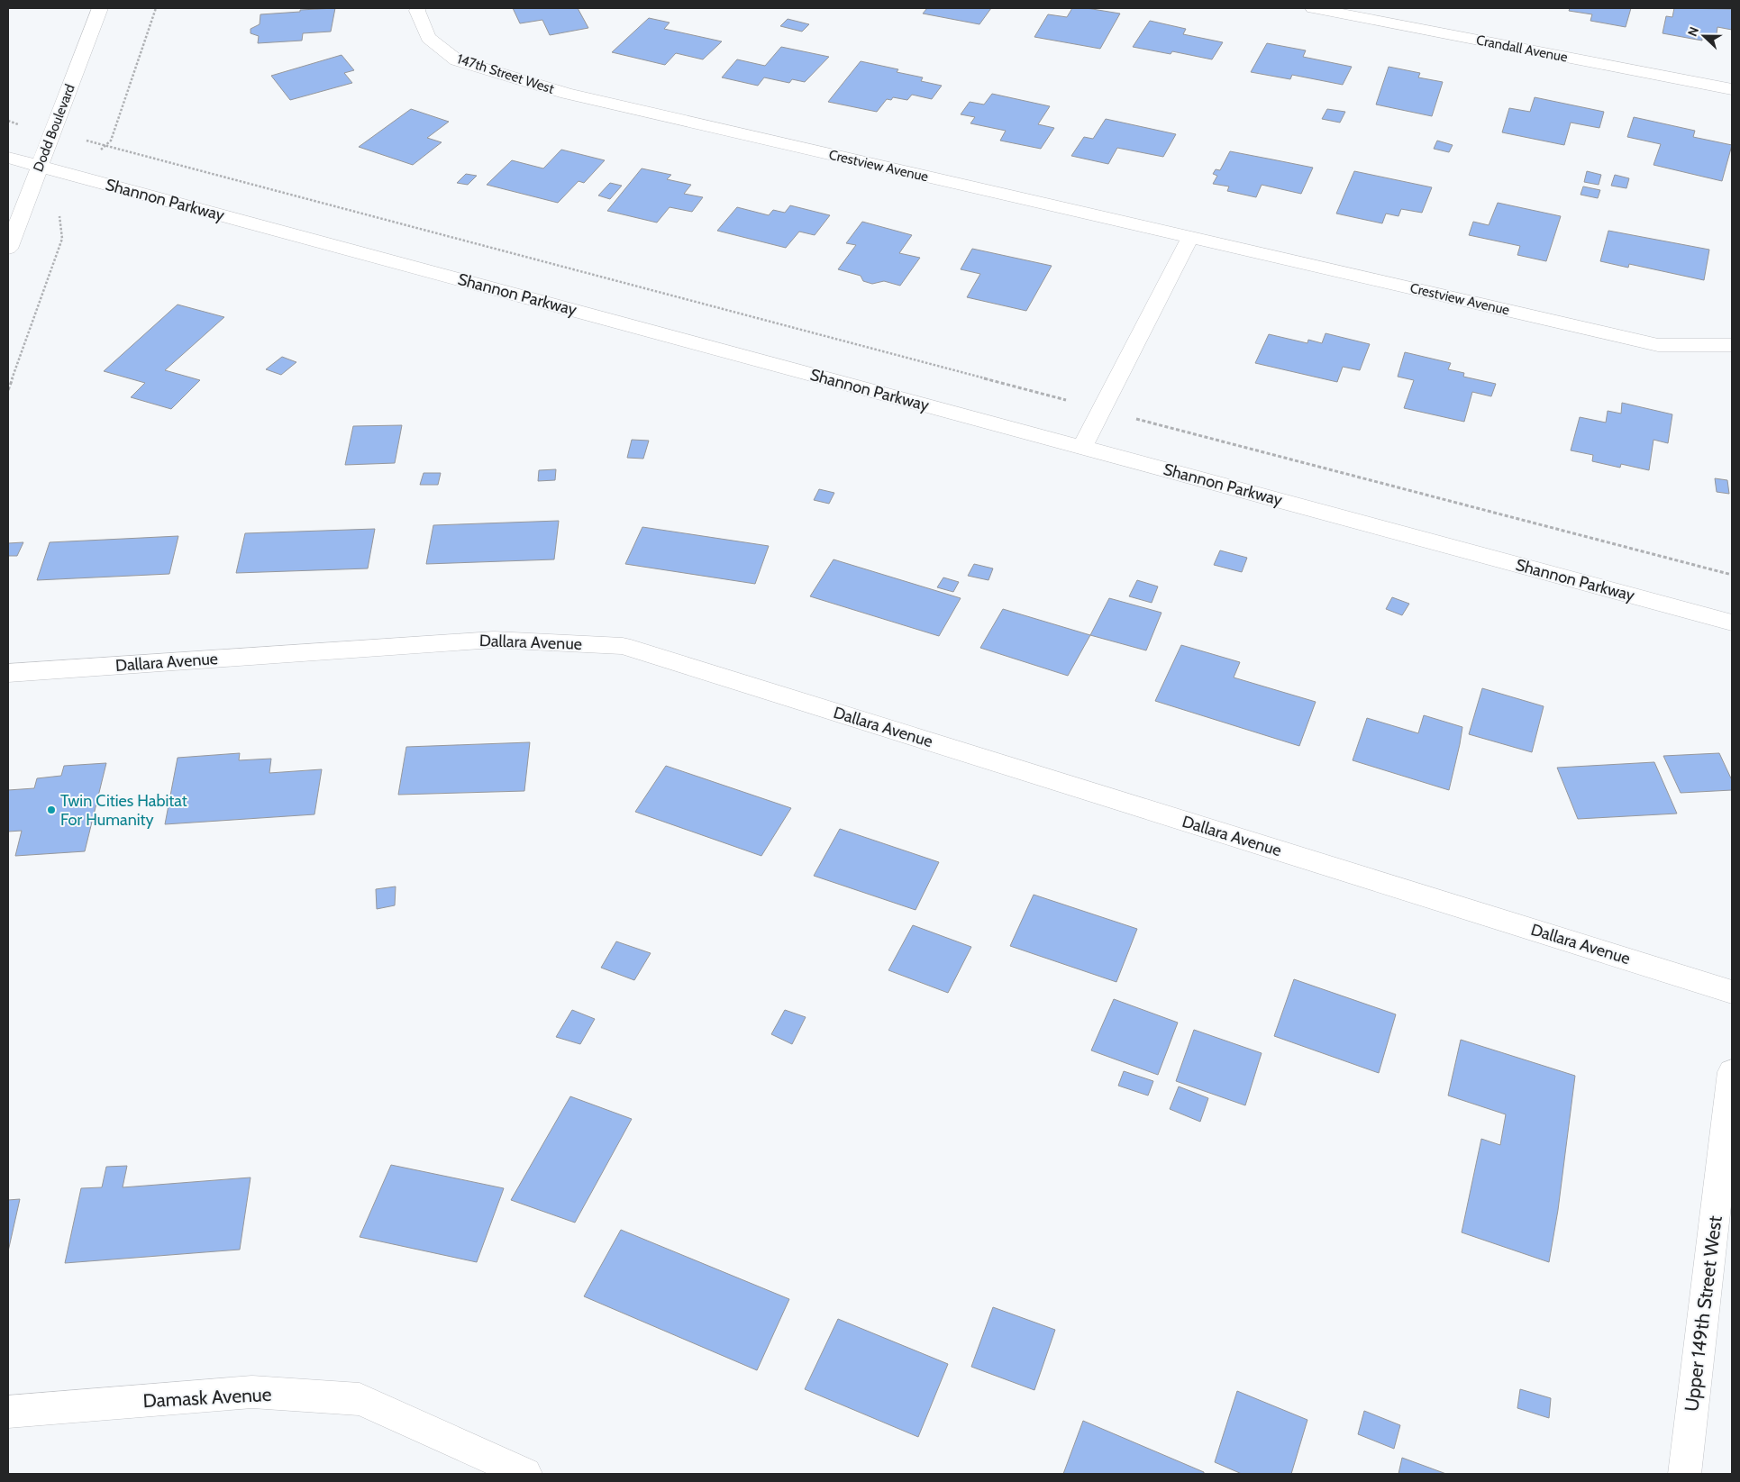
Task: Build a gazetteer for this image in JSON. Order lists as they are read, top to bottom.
{
  "streets": {
    "street": [
      "Crandall Avenue",
      "147th Street West",
      "Dodd Boulevard",
      "Crestview Avenue",
      "Shannon Parkway",
      "Dallara Avenue",
      "Upper 149th Street West",
      "Damask Avenue"
    ]
  },
  "crossings": [
    ["147th Street West", "Crestview Avenue"],
    ["Dodd Boulevard", "Shannon Parkway"]
  ],
  "places": ["Twin Cities Habitat For Humanity"],
  "north": "left"
}
